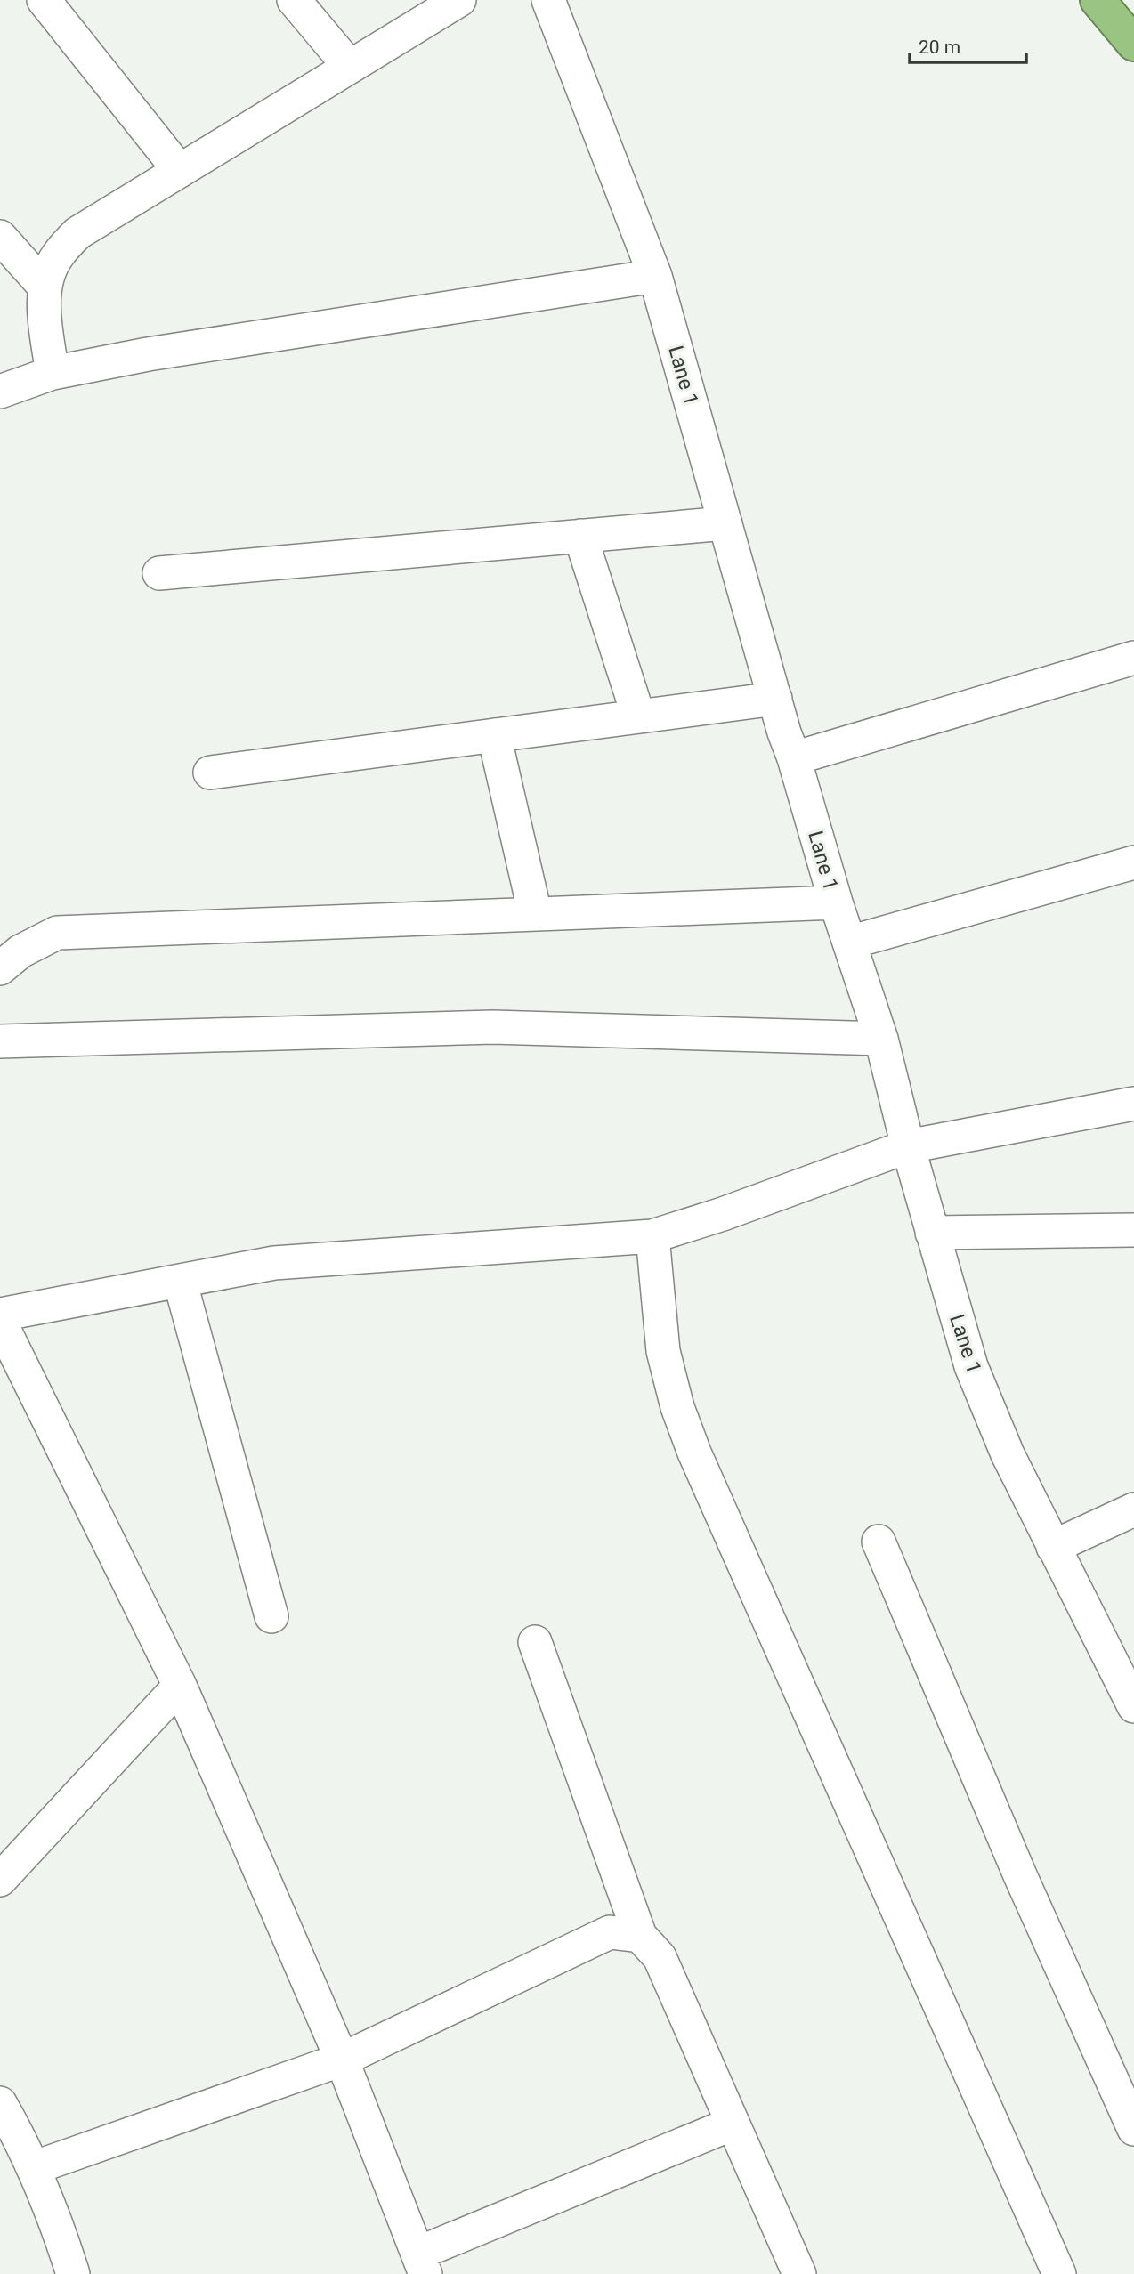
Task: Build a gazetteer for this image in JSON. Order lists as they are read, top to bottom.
{
  "streets": {
    "street": ["Lane 1"]
  },
  "scale_bar": "20 m"
}
